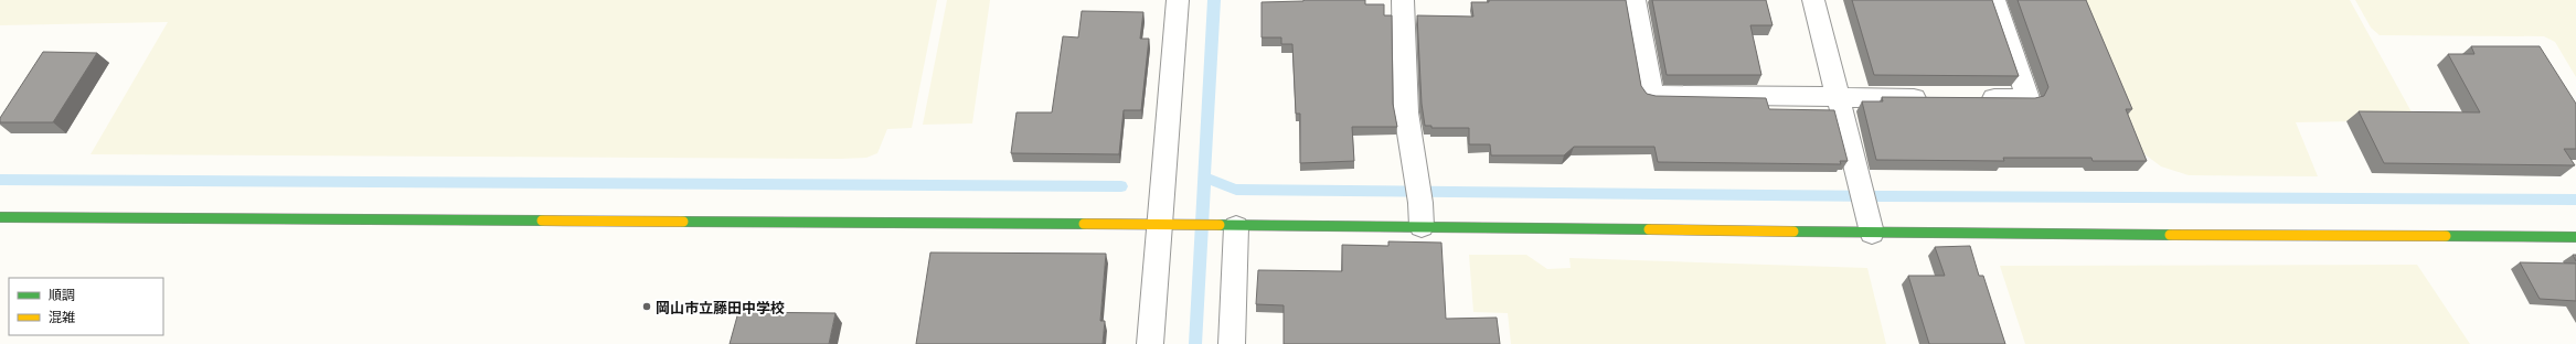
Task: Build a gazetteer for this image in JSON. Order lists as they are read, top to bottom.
{
  "places": ["岡山市立藤田中学校"],
  "legend": ["順調", "混雑"]
}
